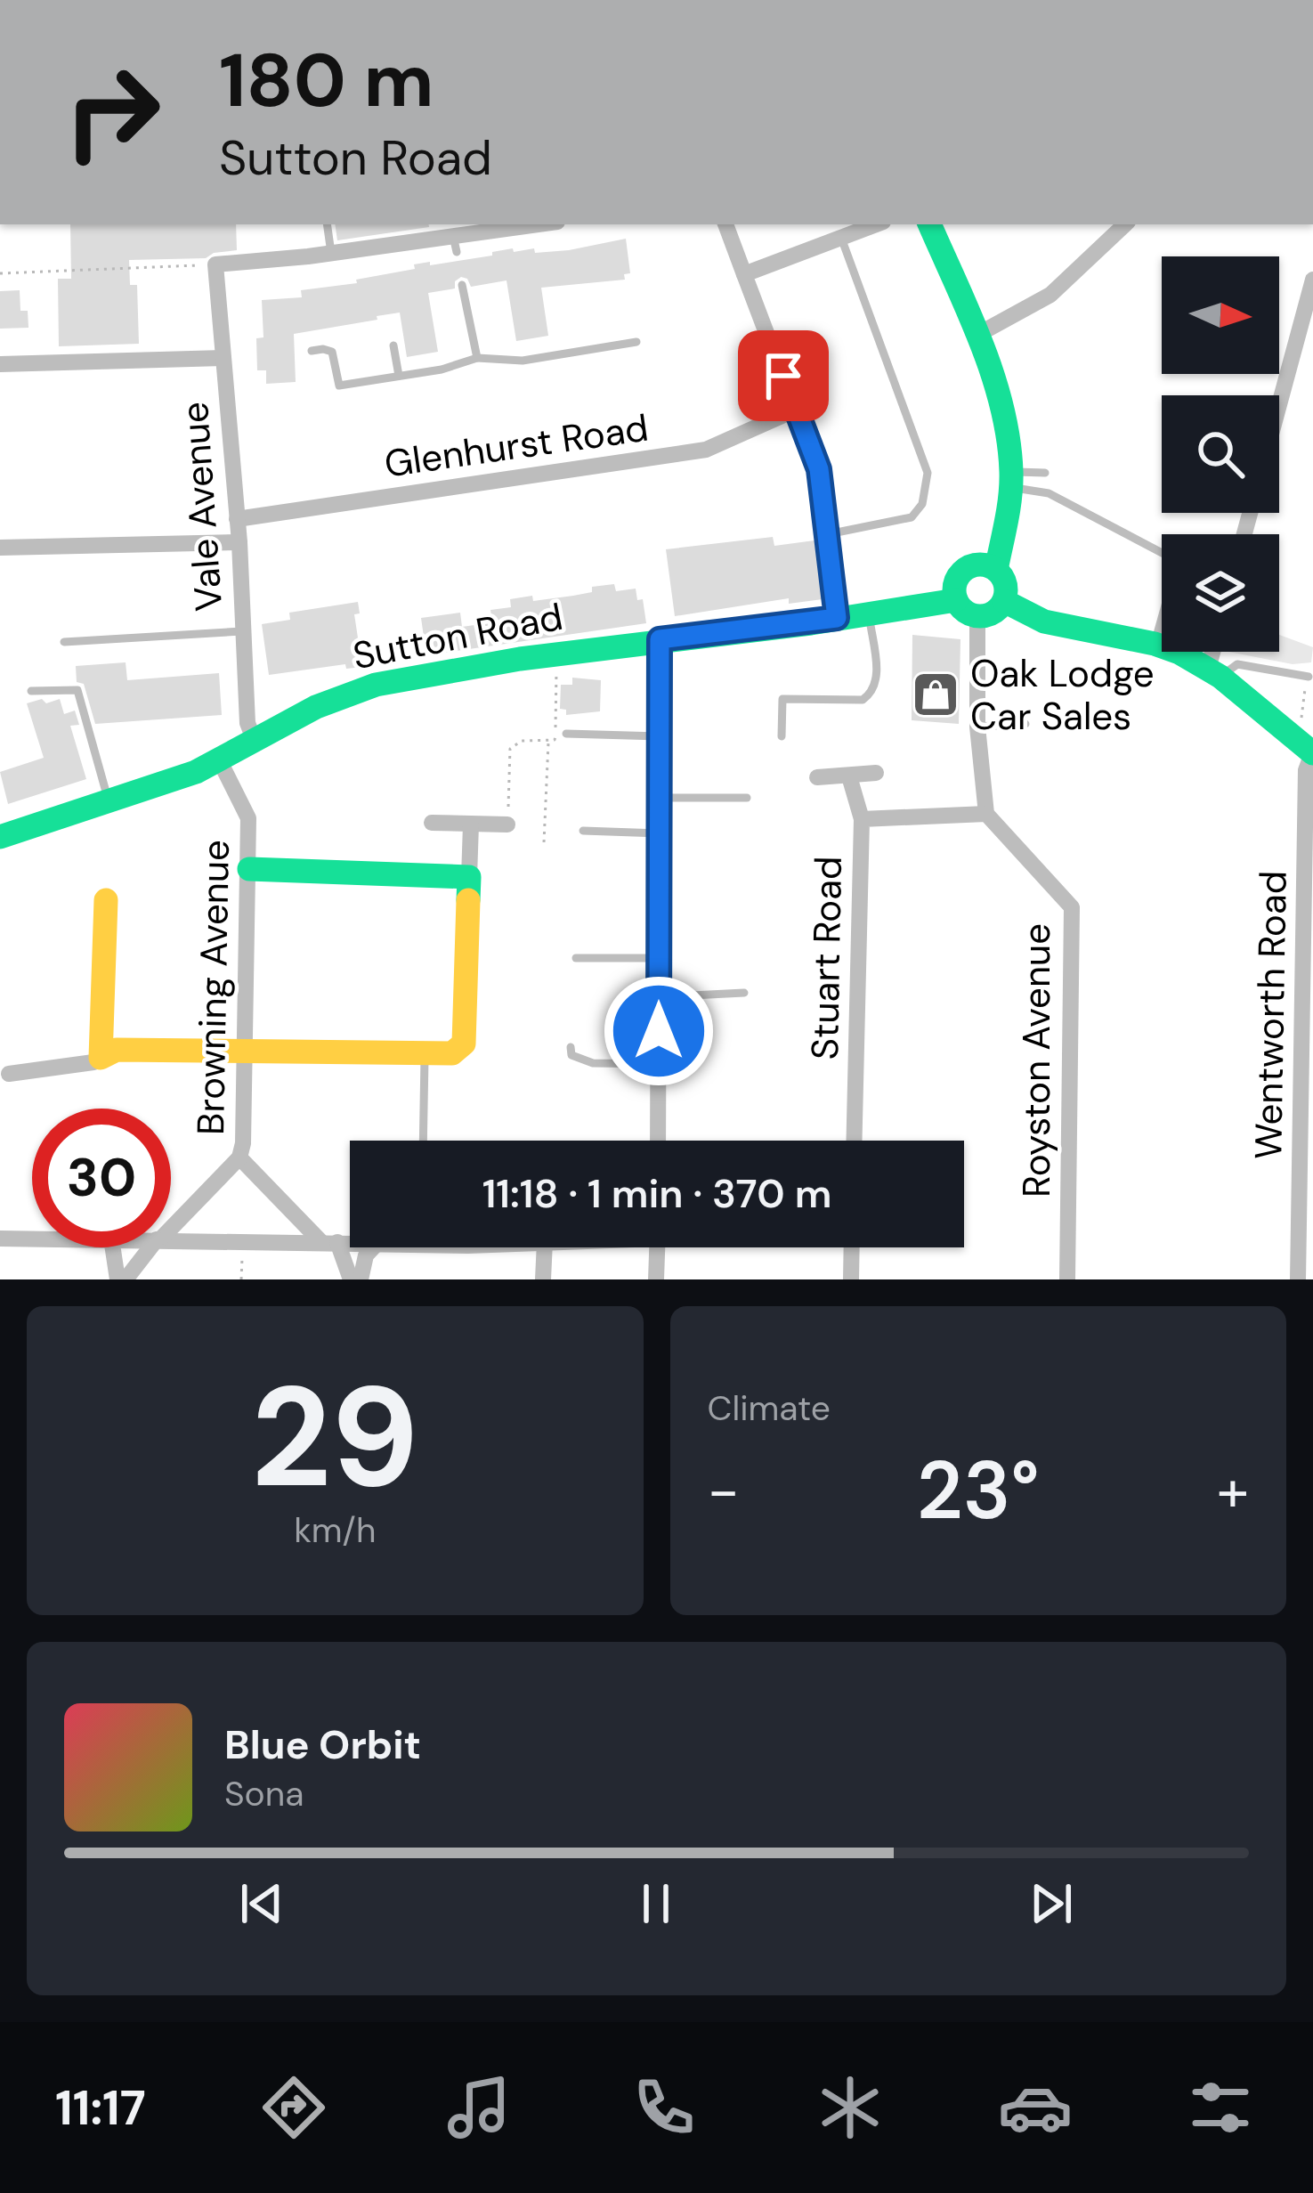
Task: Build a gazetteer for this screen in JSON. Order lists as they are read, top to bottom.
{
  "streets": {
    "main road": ["Sutton Road"],
    "street": [
      "Glenhurst Road",
      "Vale Avenue",
      "Stuart Road",
      "Browning Avenue",
      "Wentworth Road",
      "Royston Avenue"
    ]
  },
  "crossings": [
    ["Glenhurst Road", "Vale Avenue"],
    ["Vale Avenue", "Sutton Road"],
    ["Sutton Road", "Browning Avenue"],
    ["Stuart Road", "Royston Avenue"]
  ],
  "places": {
    "shop": ["Oak Lodge Car Sales"]
  },
  "north": "right",
  "page": {
    "turn": ["180 m", "Sutton Road"],
    "limit": "30",
    "trip": "11:18 · 1 min · 370 m",
    "tile": [
      ["29", "km/h"],
      "Climate"
    ],
    "heat": ["−", "23°", "+"],
    "song": ["Blue Orbit", "Sona"],
    "tabs": "11:17"
  }
}
